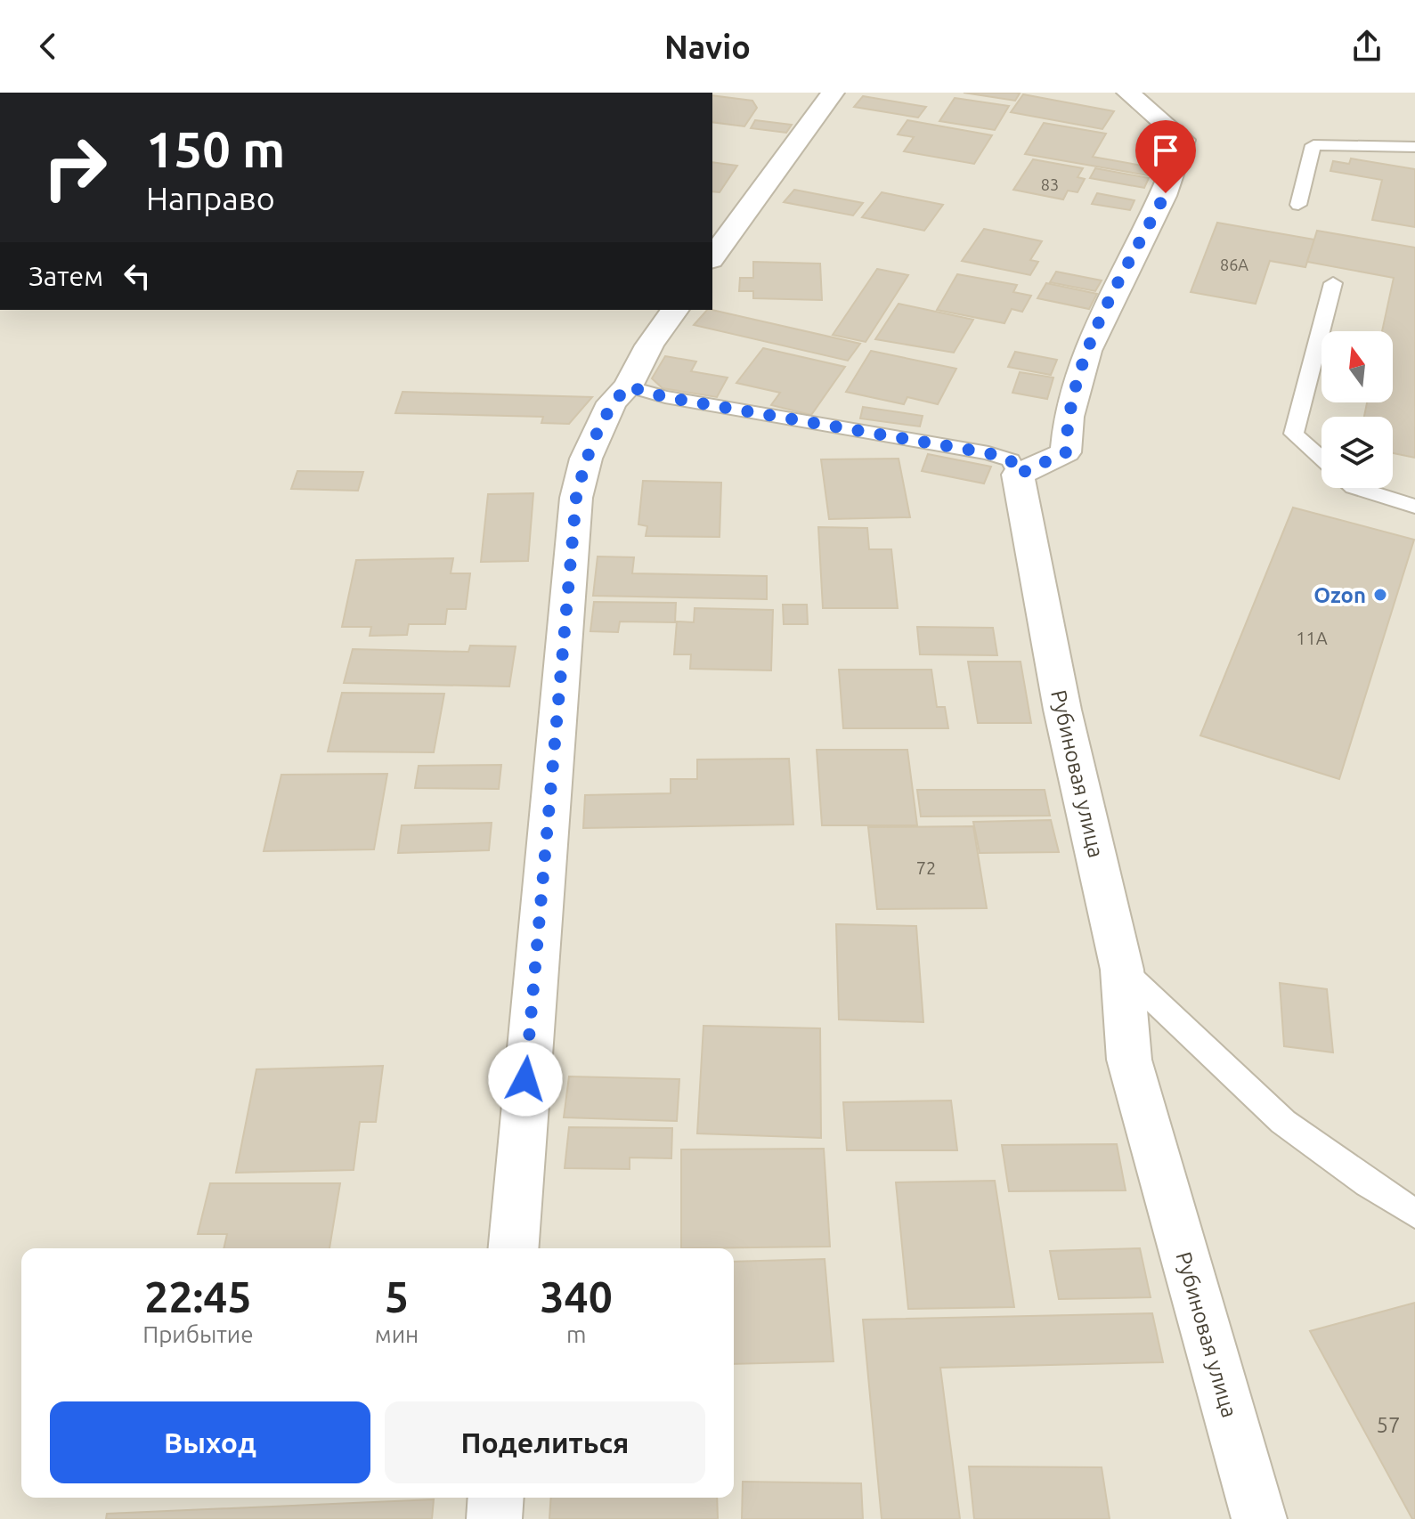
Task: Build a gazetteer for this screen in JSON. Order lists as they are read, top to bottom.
{
  "streets": {
    "street": ["Рубиновая улица"]
  },
  "places": ["Ozon"],
  "house_numbers": [
    "83",
    "86А",
    "11А",
    "72",
    "57"
  ],
  "north": "top",
  "page": {
    "header": "Navio",
    "turn": ["150 m", "Направо"],
    "then": "Затем",
    "eta": [
      "22:45",
      "Прибытие",
      "5",
      "мин",
      "340",
      "m"
    ],
    "buttons": ["Выход", "Поделиться"]
  }
}
